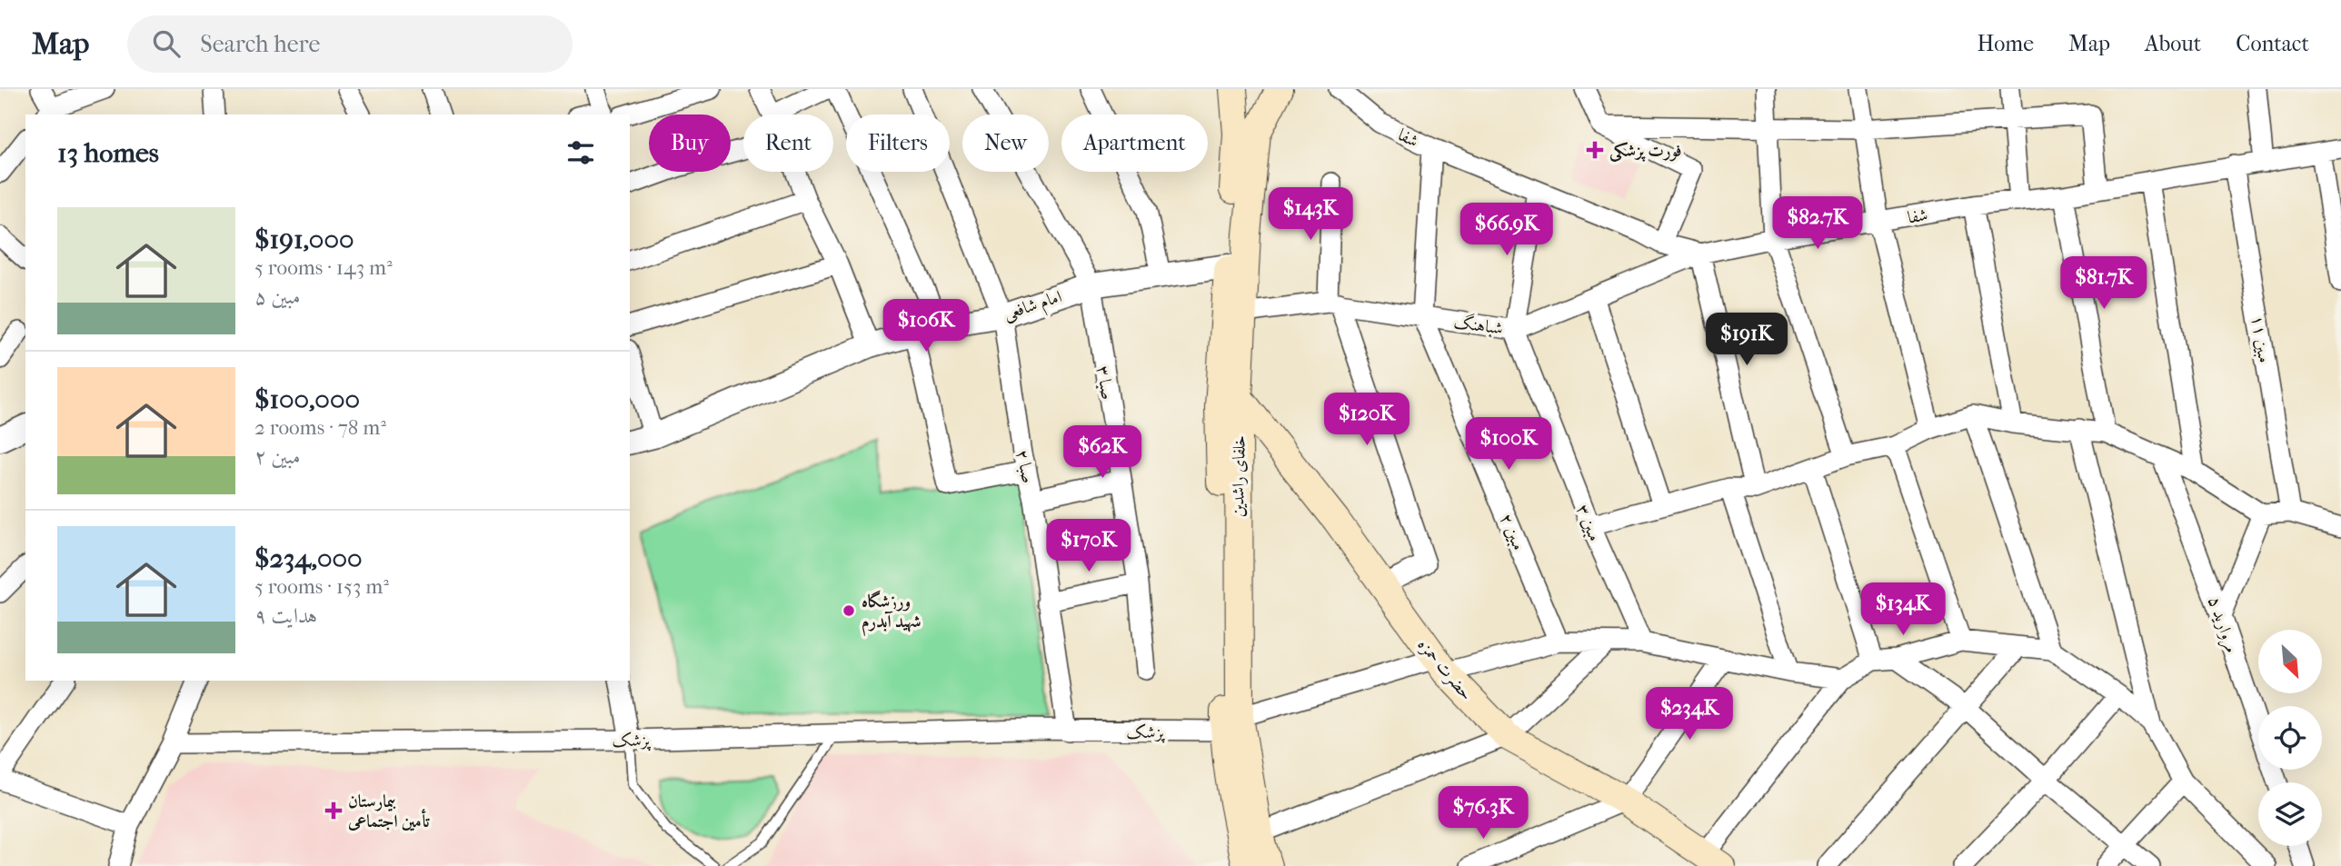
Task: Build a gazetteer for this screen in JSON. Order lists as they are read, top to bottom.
{
  "streets": {
    "main road": ["خلفای راشدین", "حضرت حمزه"],
    "street": [
      "شفا",
      "امام شافعی",
      "شباهنگ",
      "مبین ۱۱",
      "صبا ۳",
      "صبا ۲",
      "مبین ۳",
      "مبین ۲",
      "مروارید ۵",
      "پزشک"
    ]
  },
  "crossings": [
    ["شفا", "شباهنگ"],
    ["شفا", "مبین ۱۱"],
    ["امام شافعی", "صبا ۳"],
    ["امام شافعی", "صبا ۲"],
    ["امام شافعی", "خلفای راشدین"],
    ["شباهنگ", "خلفای راشدین"],
    ["شباهنگ", "مبین ۳"],
    ["شباهنگ", "مبین ۲"],
    ["صبا ۲", "پزشک"],
    ["خلفای راشدین", "حضرت حمزه"],
    ["خلفای راشدین", "پزشک"],
    ["مبین ۳", "پزشک"],
    ["مبین ۲", "پزشک"],
    ["حضرت حمزه", "پزشک"]
  ],
  "places": {
    "health": ["فورت پزشکی", "بیمارستان تأمین اجتماعی"],
    "other": ["ورزشگاه شهید آبدرم"]
  },
  "north": "bottom right",
  "page": {
    "header": "Map",
    "search": "Search here",
    "nav": [
      "Home",
      "Map",
      "About",
      "Contact"
    ],
    "chip": [
      "Buy",
      "Rent",
      "Filters",
      "New",
      "Apartment"
    ],
    "heading": "13 homes",
    "price": [
      "$143K",
      "$82.7K",
      "$66.9K",
      "$81.7K",
      "$106K",
      "$191K",
      "$120K",
      "$100K",
      "$62K",
      "$170K",
      "$134K",
      "$234K",
      "$76.3K"
    ],
    "list": [
      {
        "name": "$191,000",
        "note": "5 rooms · 143 m² · مبین ۵"
      },
      {
        "name": "$100,000",
        "note": "2 rooms · 78 m² · مبین ۲"
      },
      {
        "name": "$234,000",
        "note": "5 rooms · 153 m² · هدایت ۹"
      }
    ]
  }
}
